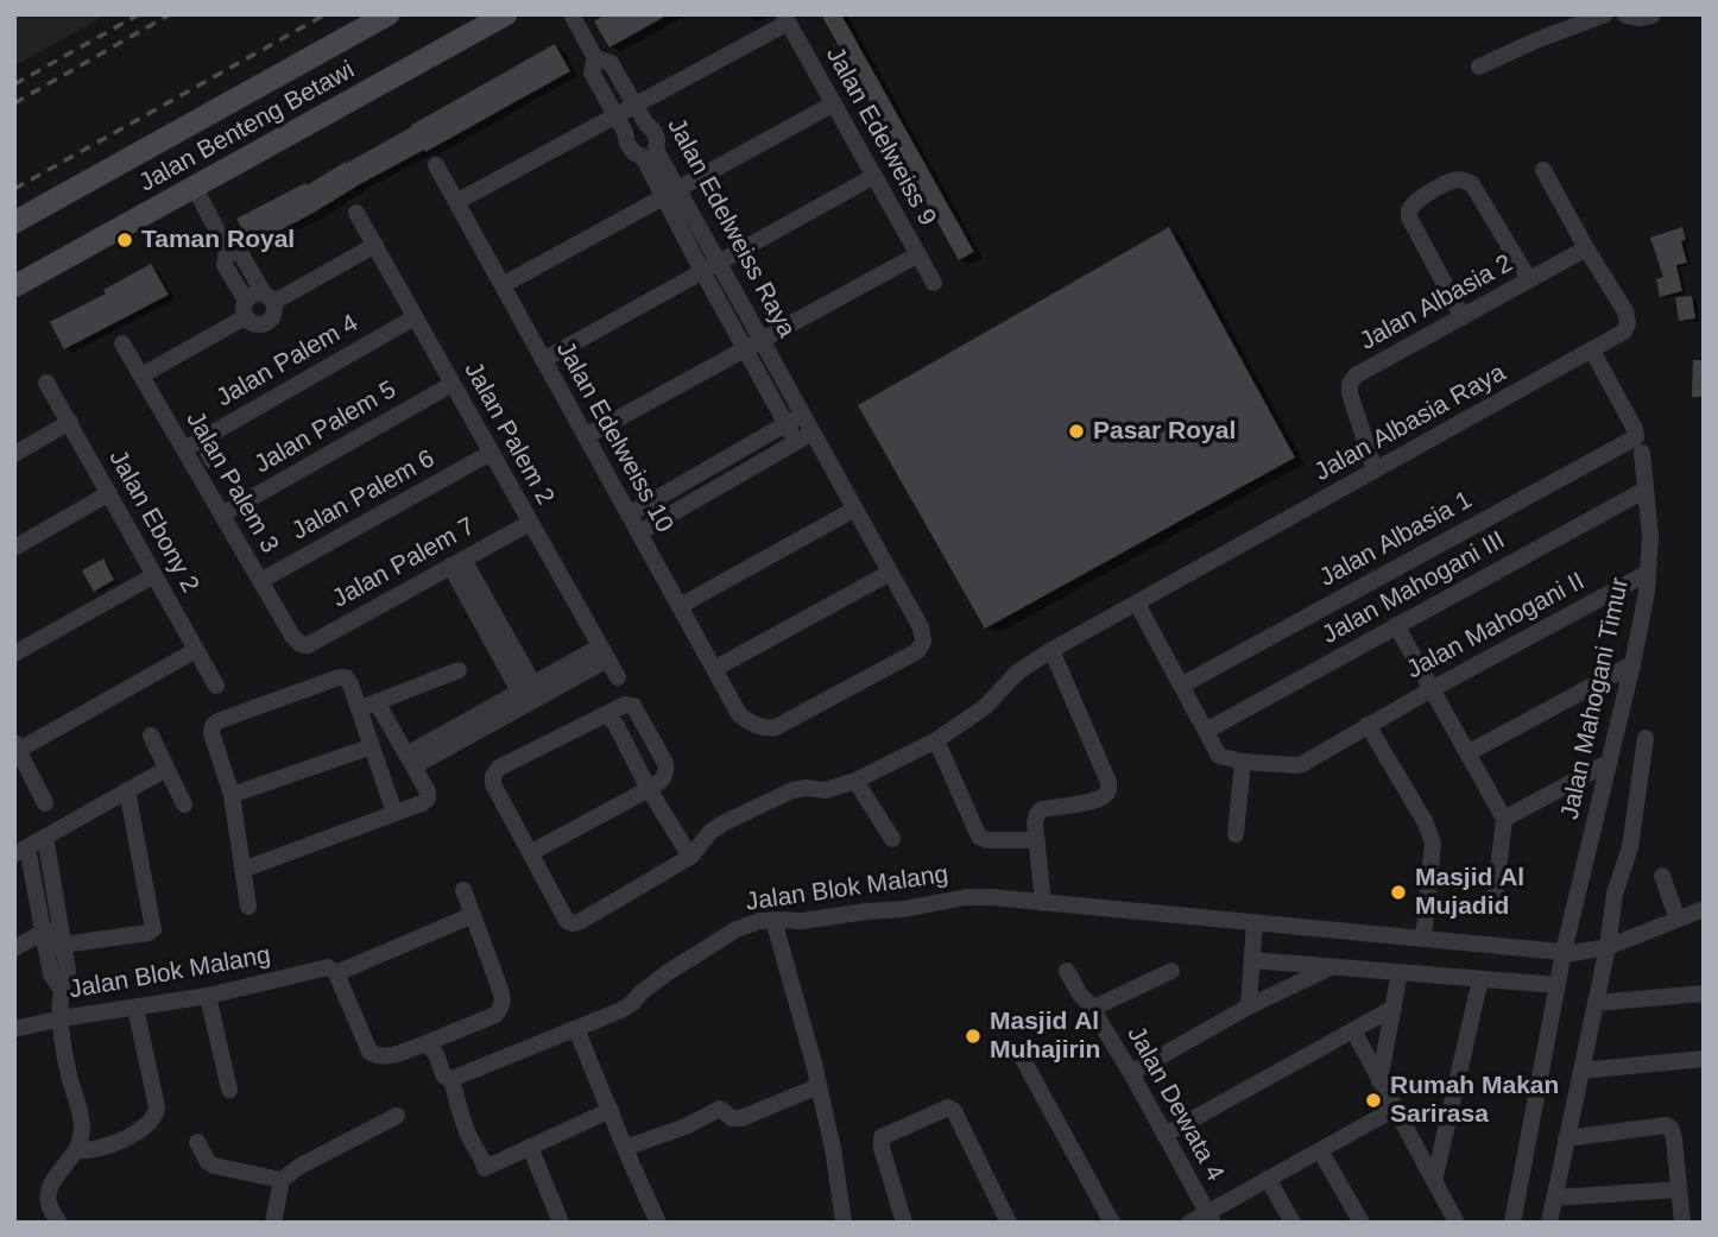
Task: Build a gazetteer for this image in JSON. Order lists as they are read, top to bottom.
{
  "streets": {
    "main road": ["Jalan Benteng Betawi"],
    "street": [
      "Jalan Edelweiss 9",
      "Jalan Edelweiss Raya",
      "Jalan Albasia 2",
      "Jalan Palem 4",
      "Jalan Albasia Raya",
      "Jalan Palem 5",
      "Jalan Palem 2",
      "Jalan Edelweiss 10",
      "Jalan Palem 3",
      "Jalan Palem 6",
      "Jalan Ebony 2",
      "Jalan Albasia 1",
      "Jalan Palem 7",
      "Jalan Mahogani III",
      "Jalan Mahogani II",
      "Jalan Mahogani Timur",
      "Jalan Blok Malang",
      "Jalan Dewata 4"
    ]
  },
  "crossings": [
    ["Jalan Edelweiss Raya", "Jalan Edelweiss 10"],
    ["Jalan Albasia 2", "Jalan Albasia Raya"],
    ["Jalan Palem 4", "Jalan Palem 2"],
    ["Jalan Palem 4", "Jalan Palem 3"],
    ["Jalan Albasia Raya", "Jalan Mahogani Timur"],
    ["Jalan Palem 5", "Jalan Palem 2"],
    ["Jalan Palem 5", "Jalan Palem 3"],
    ["Jalan Palem 2", "Jalan Palem 6"],
    ["Jalan Palem 2", "Jalan Palem 7"],
    ["Jalan Palem 3", "Jalan Palem 6"],
    ["Jalan Palem 3", "Jalan Palem 7"],
    ["Jalan Albasia 1", "Jalan Mahogani Timur"],
    ["Jalan Mahogani III", "Jalan Mahogani Timur"],
    ["Jalan Mahogani II", "Jalan Mahogani Timur"],
    ["Jalan Mahogani Timur", "Jalan Blok Malang"]
  ],
  "places": [
    "Taman Royal",
    "Pasar Royal",
    "Masjid Al Mujadid",
    "Masjid Al Muhajirin",
    "Rumah Makan Sarirasa"
  ]
}
